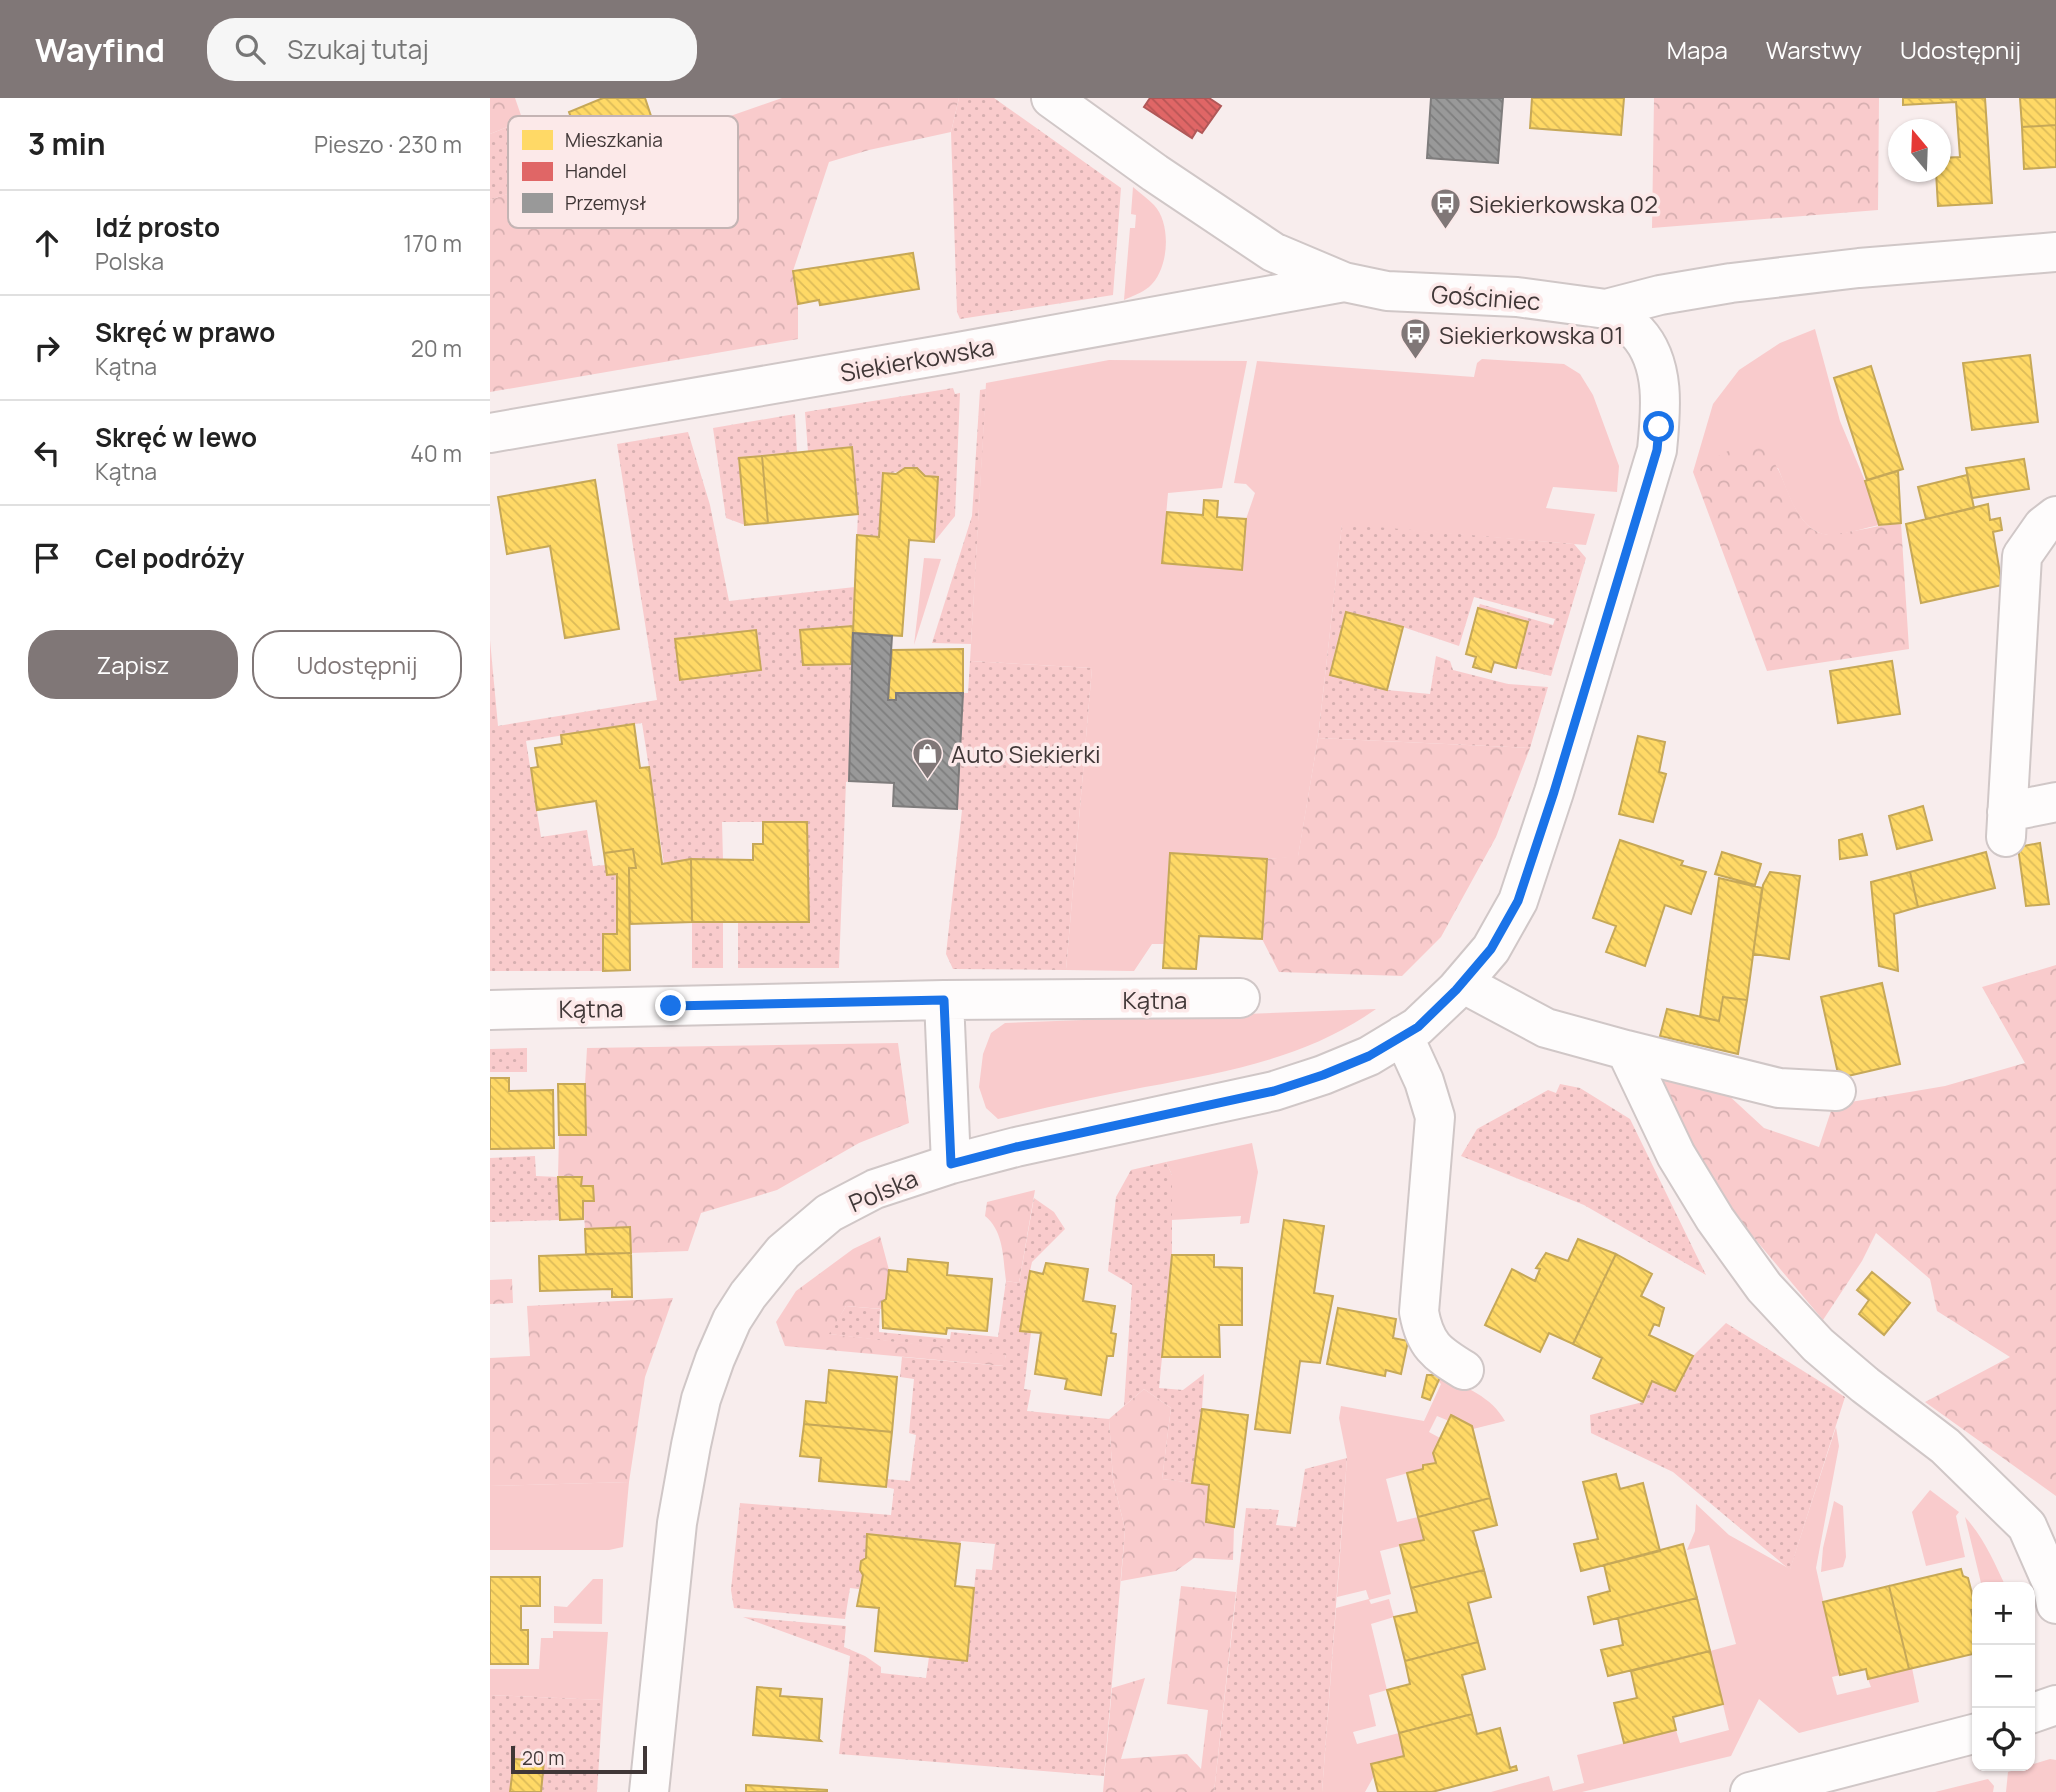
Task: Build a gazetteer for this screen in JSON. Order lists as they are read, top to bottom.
{
  "streets": {
    "street": [
      "Gościniec",
      "Siekierkowska",
      "Kątna",
      "Polska"
    ]
  },
  "crossings": [
    ["Gościniec", "Siekierkowska"],
    ["Gościniec", "Polska"]
  ],
  "places": {
    "bus stop": ["Siekierkowska 02", "Siekierkowska 01"],
    "shop": ["Auto Siekierki"]
  },
  "legend": ["Mieszkania", "Handel", "Przemysł"],
  "scale_bar": "20 m",
  "north": "top",
  "page": {
    "header": "Wayfind",
    "search": "Szukaj tutaj",
    "nav": ["Mapa", "Warstwy", "Udostępnij"],
    "heading": ["3 min", "Pieszo · 230 m"],
    "list": [
      ["Idź prosto", "Polska", "170 m"],
      ["Skręć w prawo", "Kątna", "20 m"],
      ["Skręć w lewo", "Kątna", "40 m"],
      "Cel podróży"
    ],
    "buttons": ["Zapisz", "Udostępnij"],
    "map_buttons": ["+", "−"],
    "scale": "20 m"
  }
}
